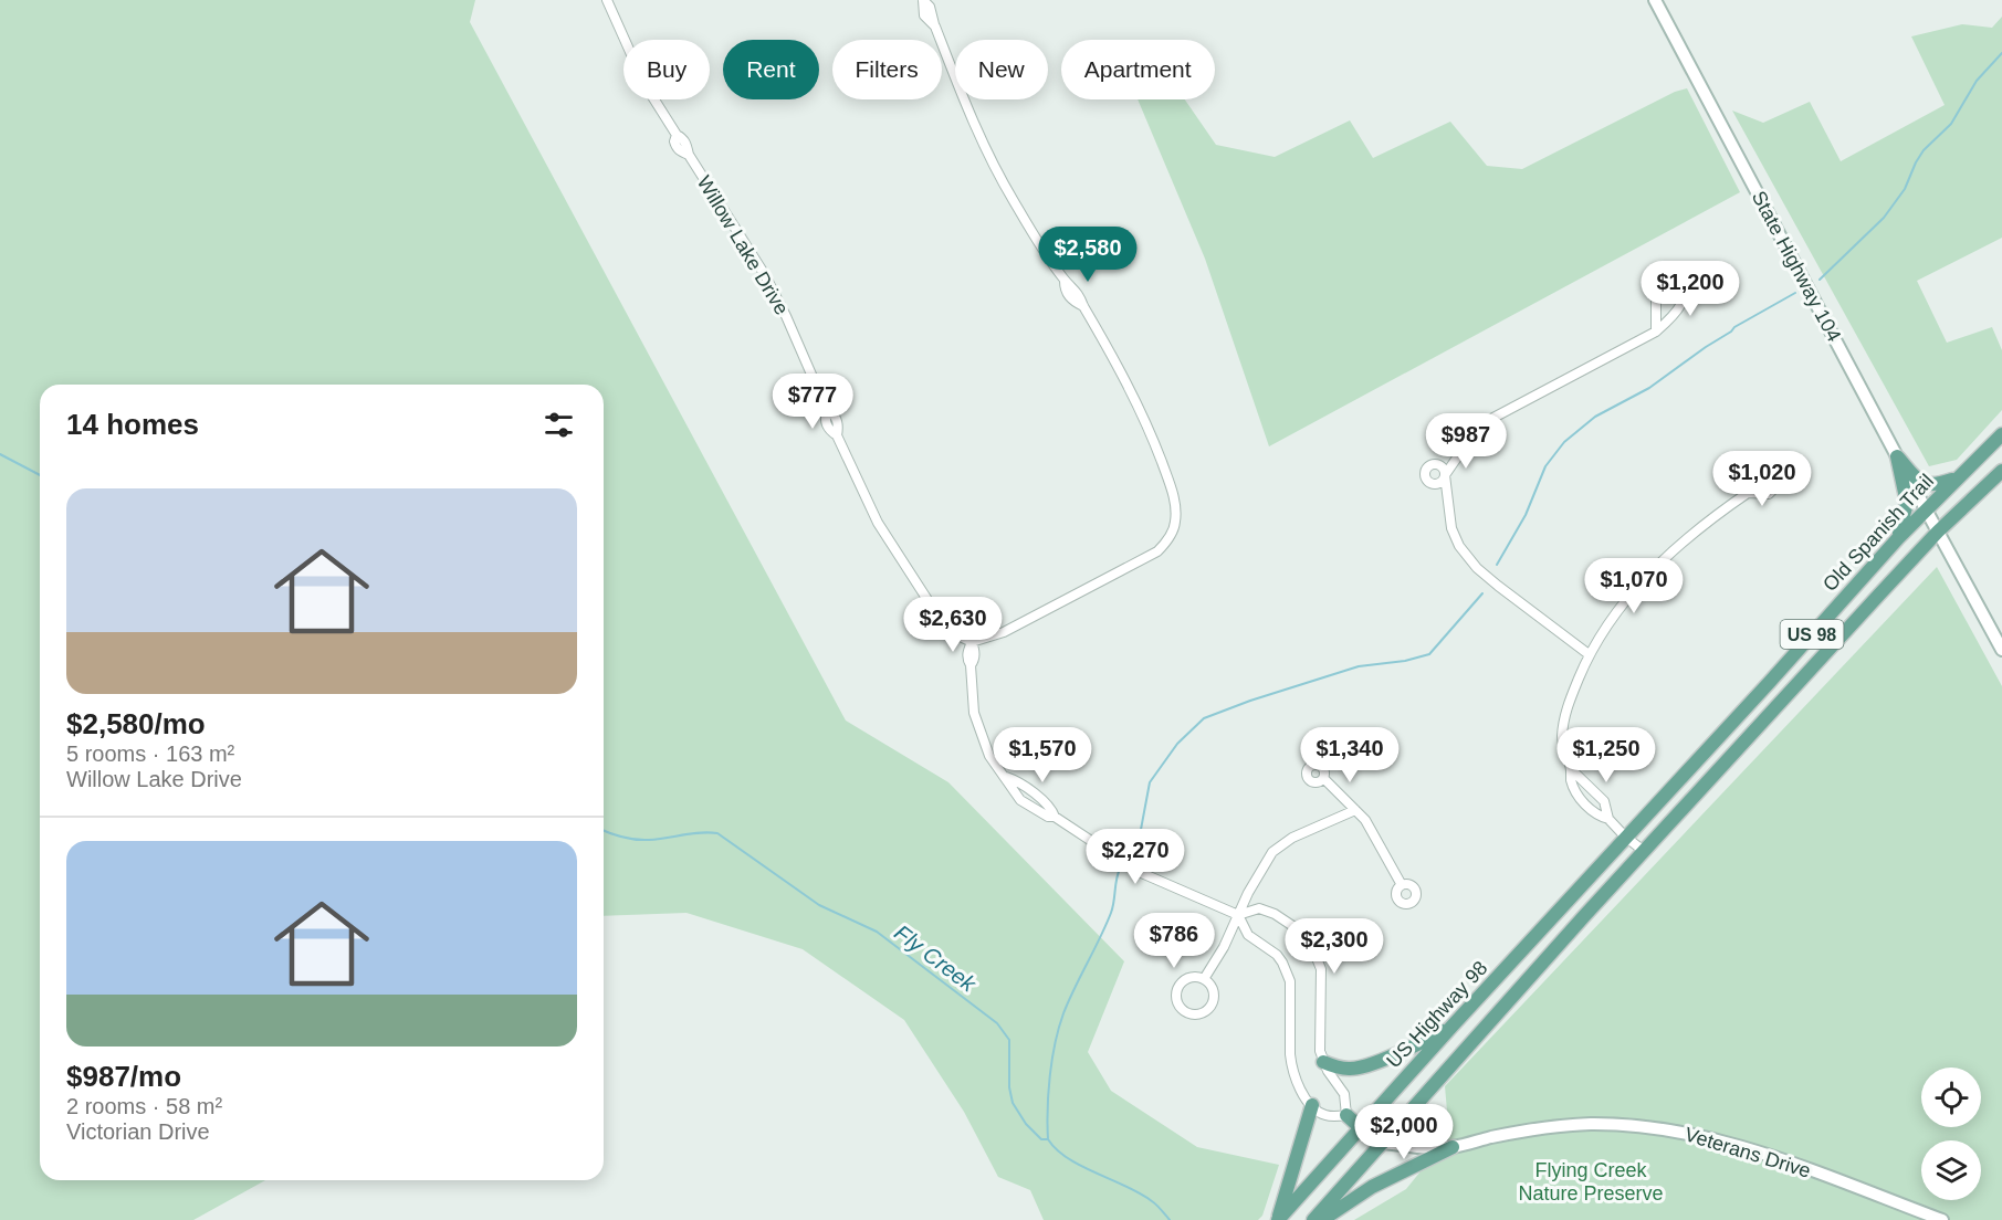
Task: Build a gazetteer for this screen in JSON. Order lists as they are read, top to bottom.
{
  "streets": {
    "main road": ["Old Spanish Trail", "US 98", "US Highway 98"],
    "street": ["Willow Lake Drive", "State Highway 104", "Veterans Drive"]
  },
  "crossings": [
    ["State Highway 104", "Old Spanish Trail"],
    ["State Highway 104", "US 98"],
    ["Old Spanish Trail", "US Highway 98"],
    ["US 98", "Veterans Drive"]
  ],
  "water": ["Fly Creek"],
  "parks": ["Flying Creek Nature Preserve"],
  "page": {
    "chip": [
      "Buy",
      "Rent",
      "Filters",
      "New",
      "Apartment"
    ],
    "price": [
      "$2,580",
      "$1,200",
      "$777",
      "$987",
      "$1,020",
      "$1,070",
      "$2,630",
      "$1,570",
      "$1,340",
      "$1,250",
      "$2,270",
      "$786",
      "$2,300",
      "$2,000"
    ],
    "heading": "14 homes",
    "list": [
      {
        "name": "$2,580/mo",
        "note": "5 rooms · 163 m² · Willow Lake Drive"
      },
      {
        "name": "$987/mo",
        "note": "2 rooms · 58 m² · Victorian Drive"
      }
    ]
  }
}
